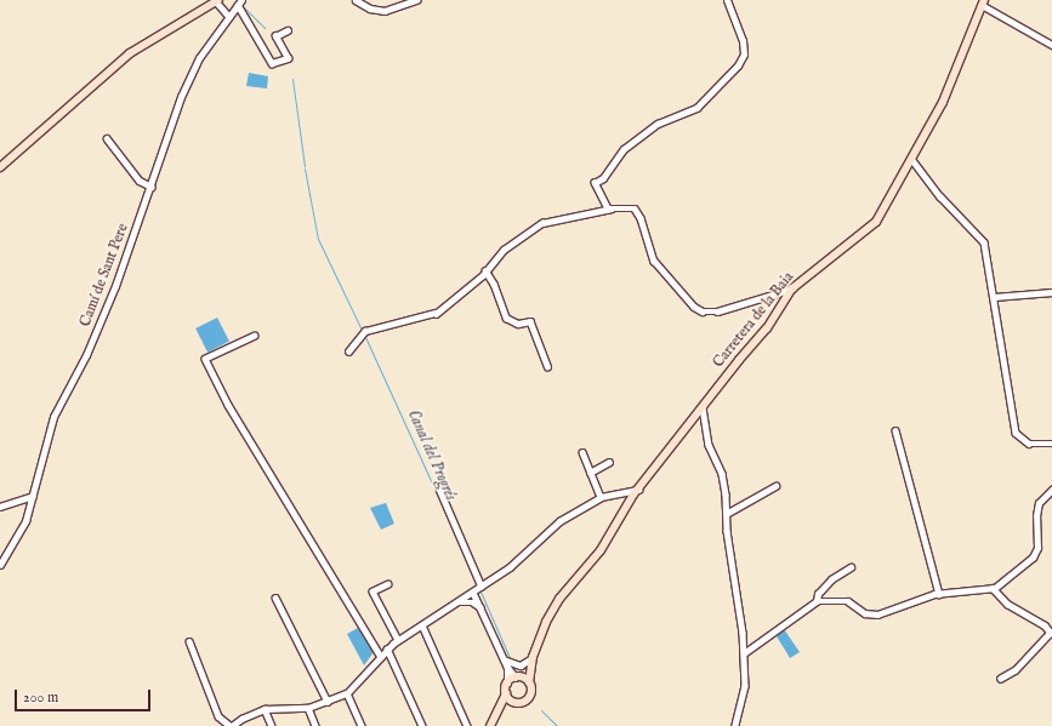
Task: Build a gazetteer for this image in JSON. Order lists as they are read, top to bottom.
{
  "streets": {
    "main road": ["Carretera de la Baia"],
    "street": ["Camí de Sant Pere"]
  },
  "water": ["Canal del Progrés"],
  "scale_bar": "200 m"
}
